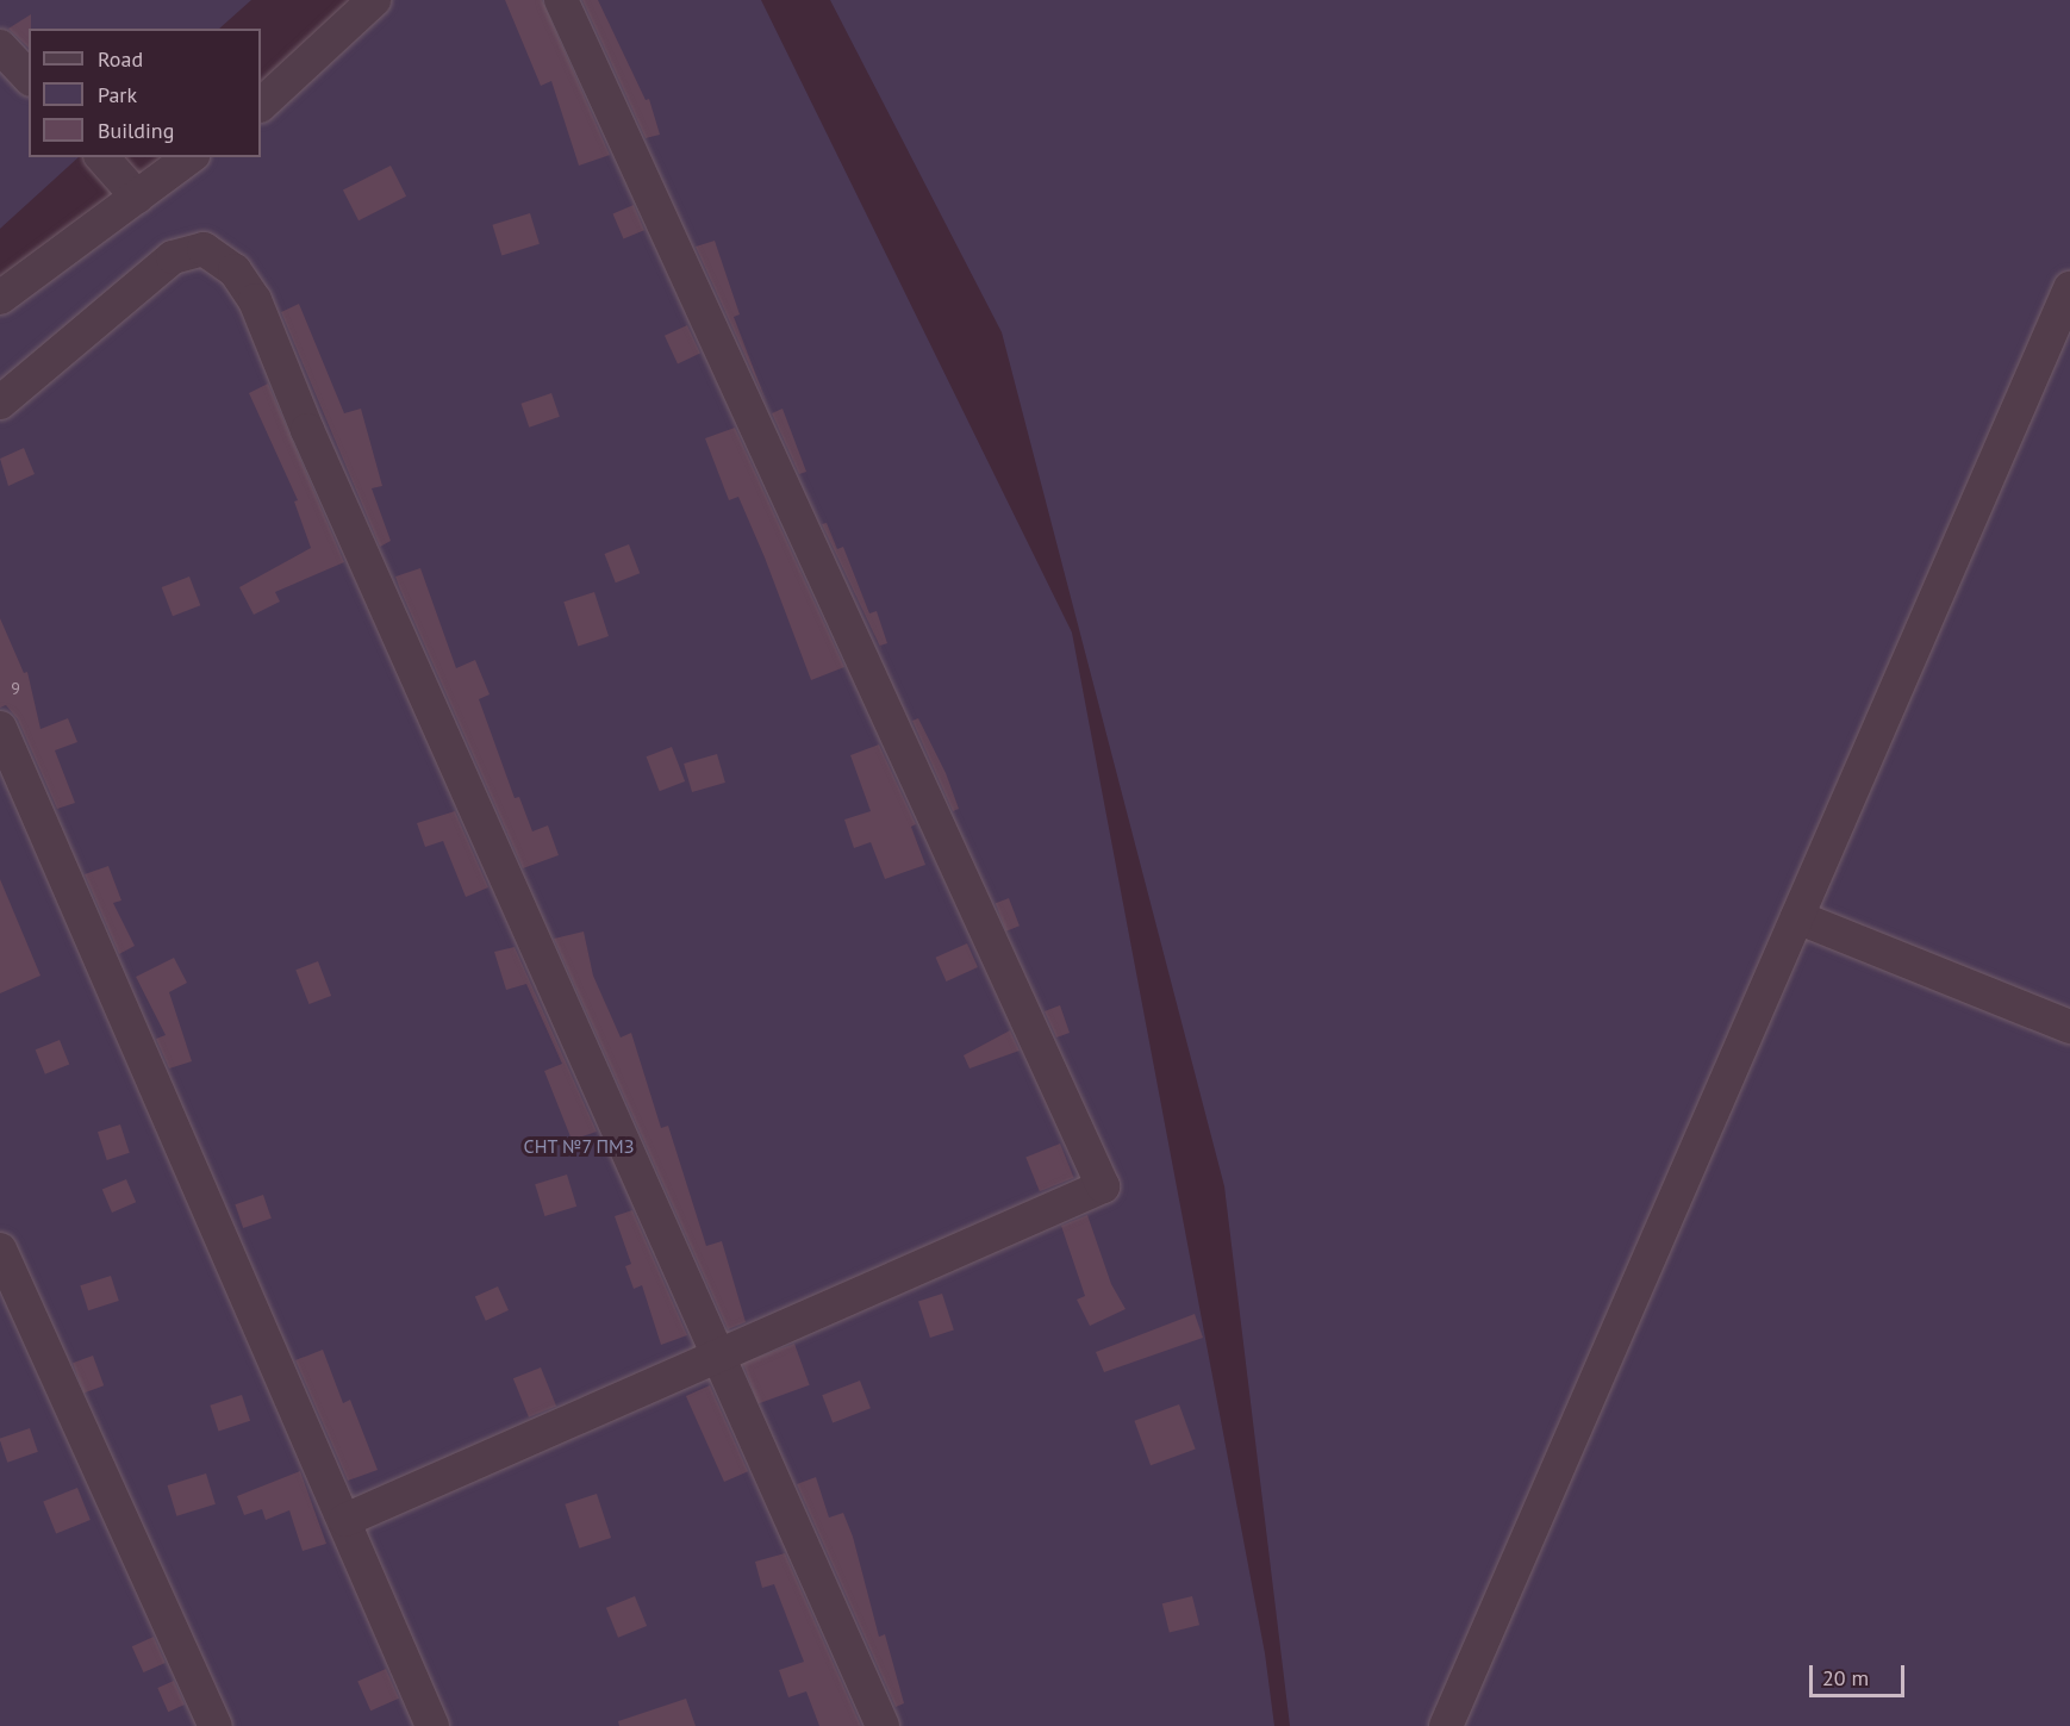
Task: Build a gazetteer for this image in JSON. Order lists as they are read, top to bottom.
{
  "parks": ["СНТ №7 ПМЗ"],
  "house_numbers": ["9"],
  "legend": ["Road", "Park", "Building"],
  "scale_bar": "20 m"
}
